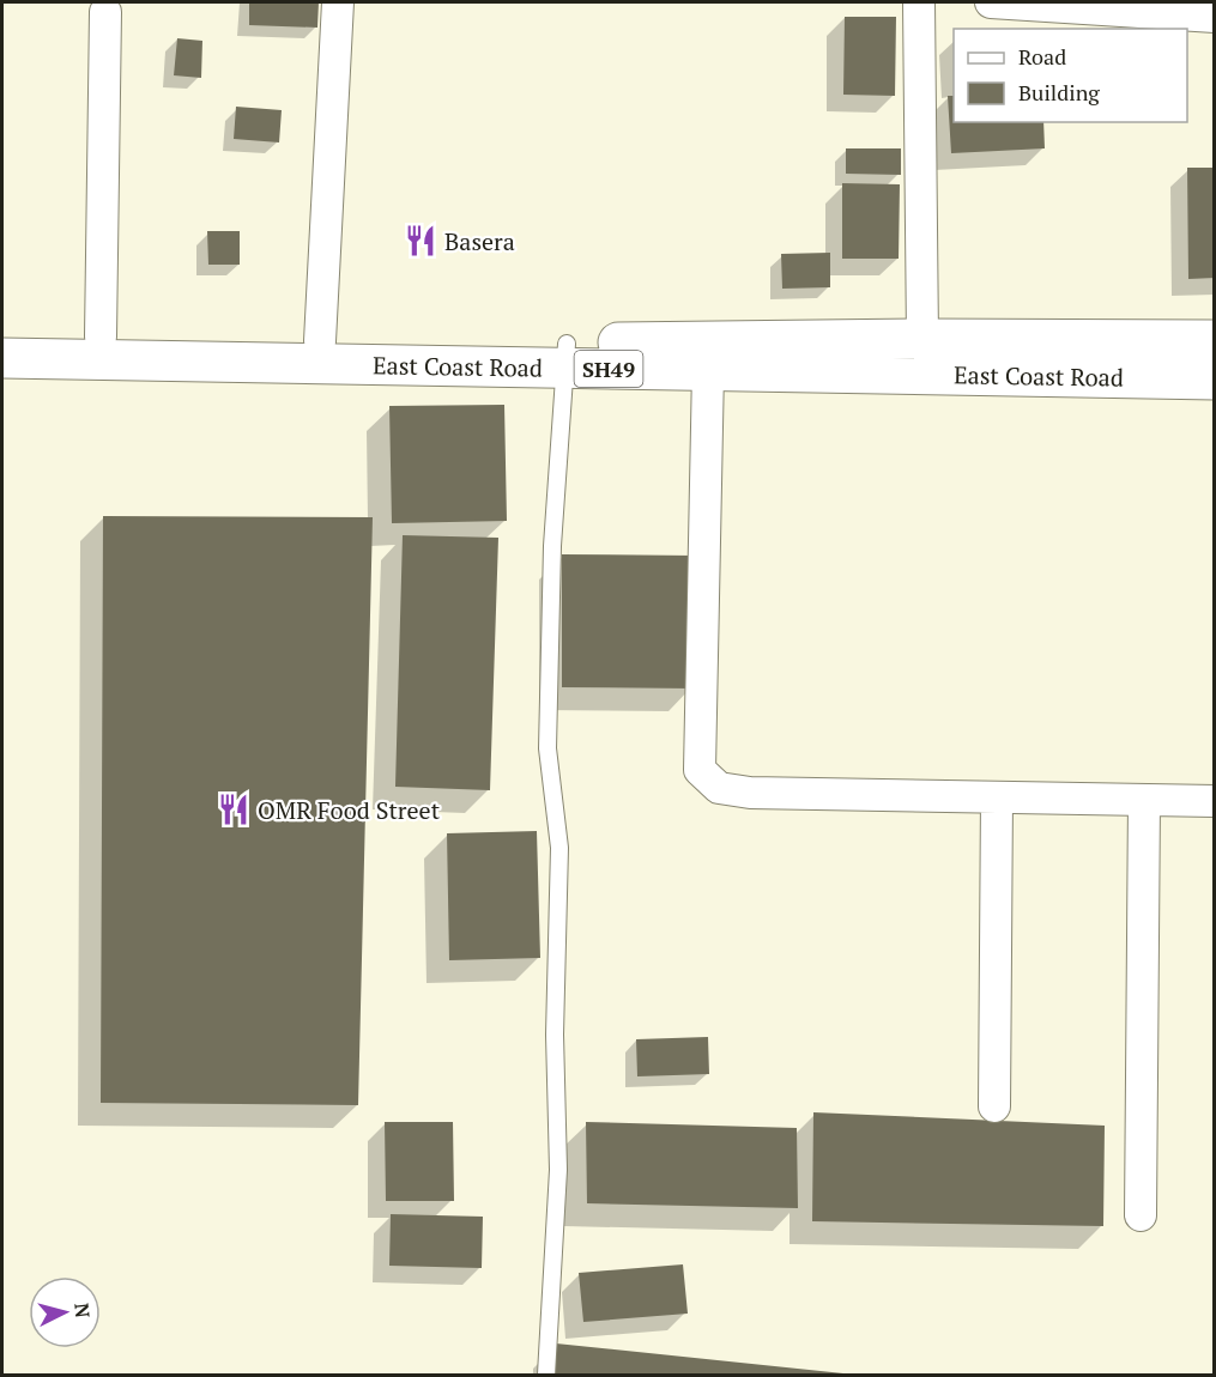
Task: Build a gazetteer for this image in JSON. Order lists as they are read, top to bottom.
{
  "streets": {
    "main road": ["East Coast Road", "SH49"]
  },
  "places": {
    "restaurant": ["Basera", "OMR Food Street"]
  },
  "legend": ["Road", "Building"],
  "north": "right"
}
